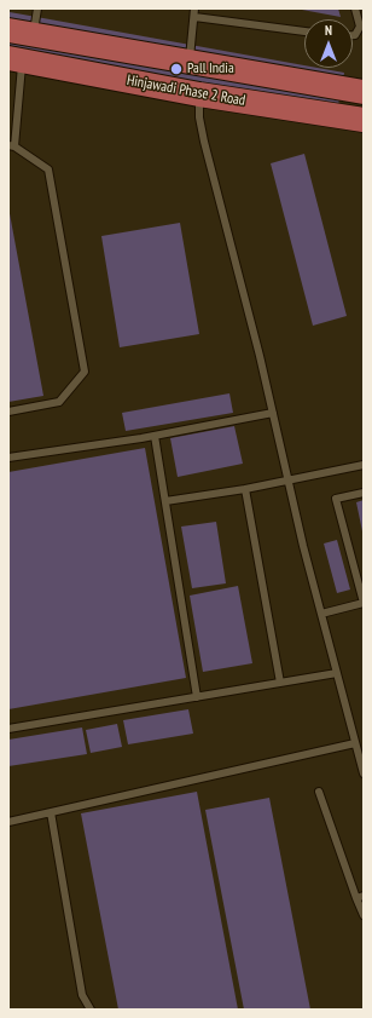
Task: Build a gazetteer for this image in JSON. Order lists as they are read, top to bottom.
{
  "streets": {
    "main road": ["Hinjawadi Phase 2 Road"]
  },
  "places": ["Pall India"],
  "north": "top"
}
